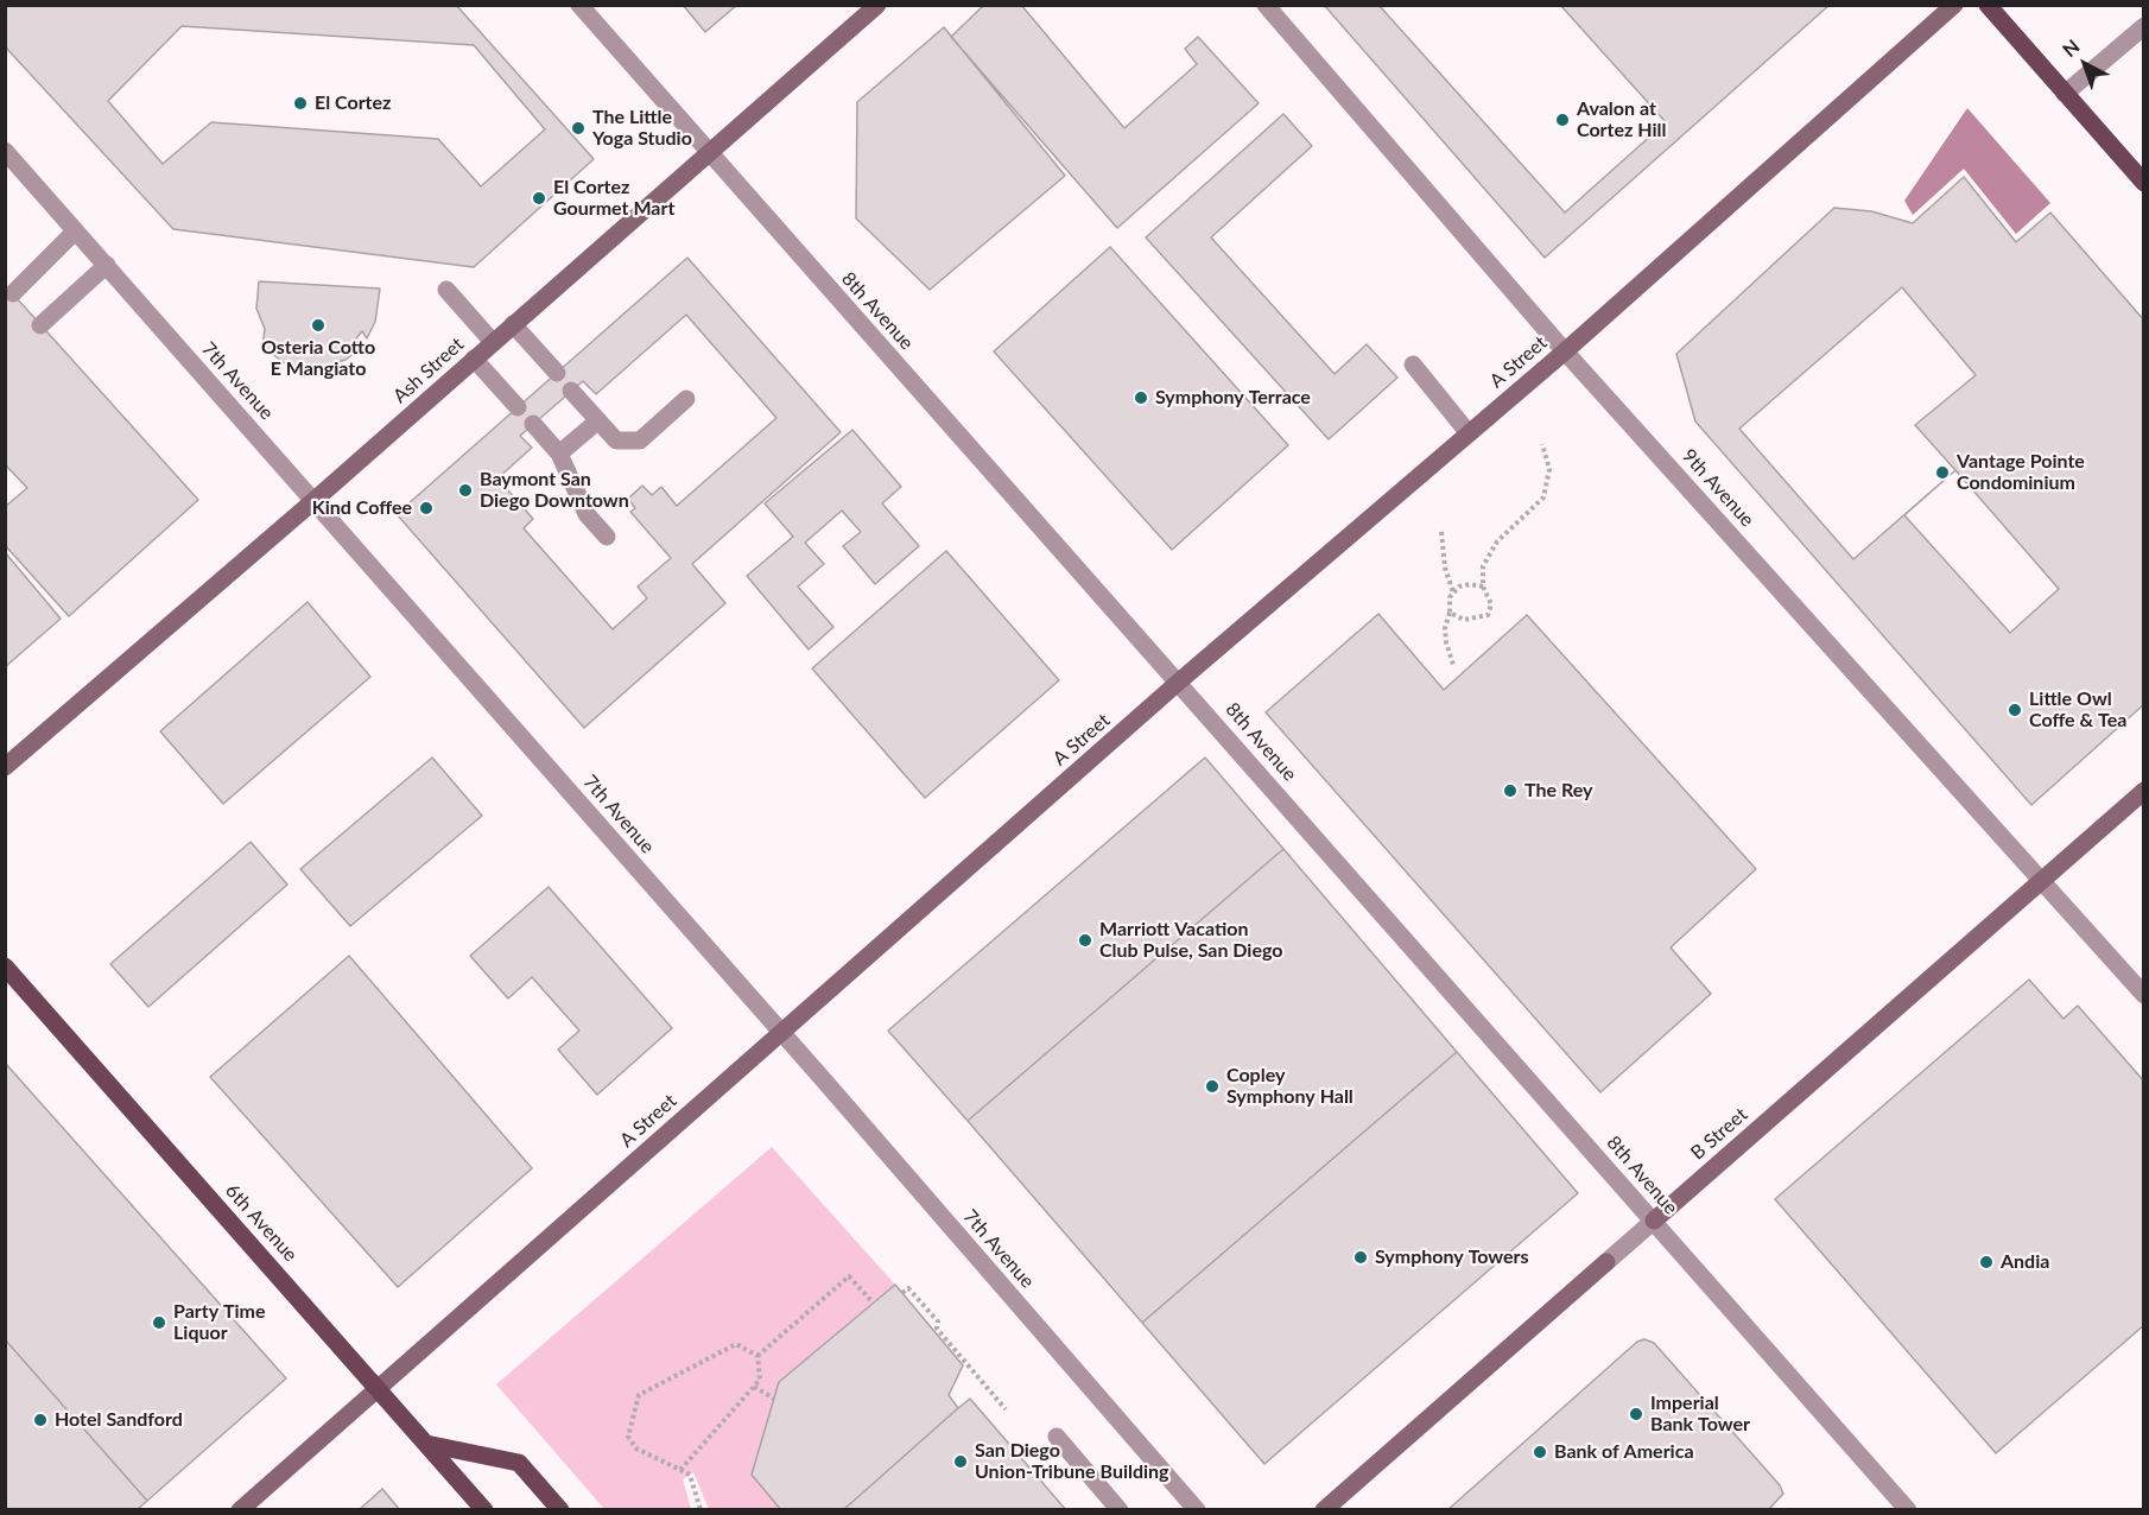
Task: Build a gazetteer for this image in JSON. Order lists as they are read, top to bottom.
{
  "streets": {
    "main road": [
      "A Street",
      "Ash Street",
      "B Street",
      "6th Avenue"
    ],
    "street": ["8th Avenue", "7th Avenue", "9th Avenue"]
  },
  "crossings": [
    ["8th Avenue", "A Street"],
    ["8th Avenue", "Ash Street"],
    ["8th Avenue", "B Street"],
    ["A Street", "7th Avenue"],
    ["A Street", "9th Avenue"],
    ["A Street", "6th Avenue"],
    ["Ash Street", "7th Avenue"],
    ["9th Avenue", "B Street"]
  ],
  "places": [
    "El Cortez",
    "Avalon at Cortez Hill",
    "The Little Yoga Studio",
    "El Cortez Gourmet Mart",
    "Osteria Cotto E Mangiato",
    "Symphony Terrace",
    "Vantage Pointe Condominium",
    "Baymont San Diego Downtown",
    "Kind Coffee",
    "Little Owl Coffe & Tea",
    "The Rey",
    "Marriott Vacation Club Pulse, San Diego",
    "Copley Symphony Hall",
    "Symphony Towers",
    "Andia",
    "Party Time Liquor",
    "Imperial Bank Tower",
    "Hotel Sandford",
    "Bank of America",
    "San Diego Union-Tribune Building"
  ],
  "north": "top left"
}
